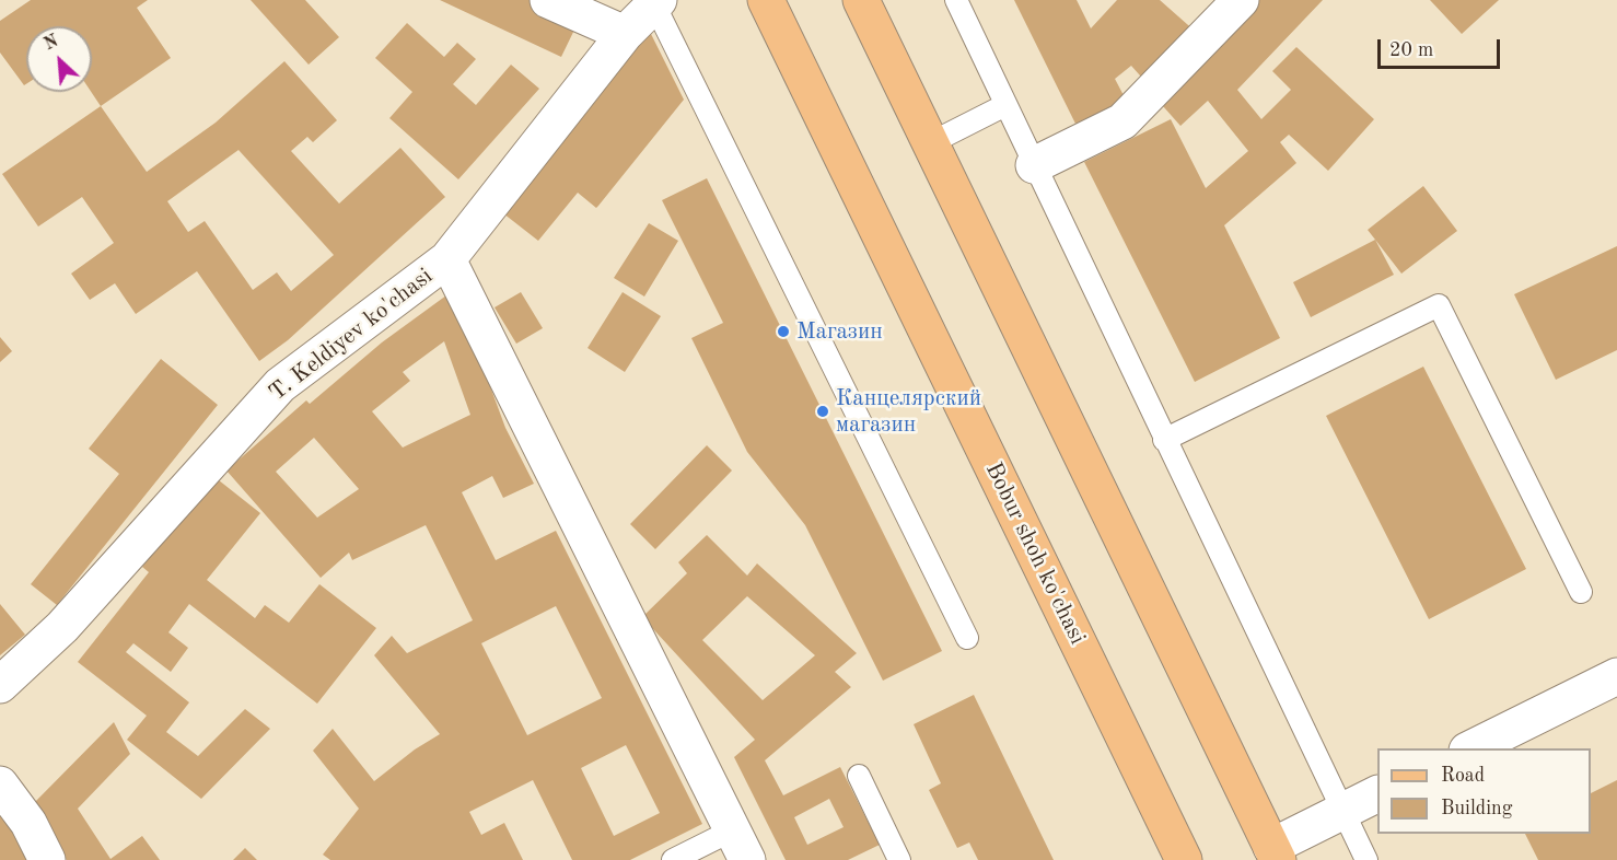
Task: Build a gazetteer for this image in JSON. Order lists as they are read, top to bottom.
{
  "streets": {
    "main road": ["Bobur shoh ko'chasi"],
    "street": ["T. Keldiyev ko'chasi"]
  },
  "places": ["Магазин", "Канцелярский магазин"],
  "legend": ["Road", "Building"],
  "scale_bar": "20 m",
  "north": "top left"
}
